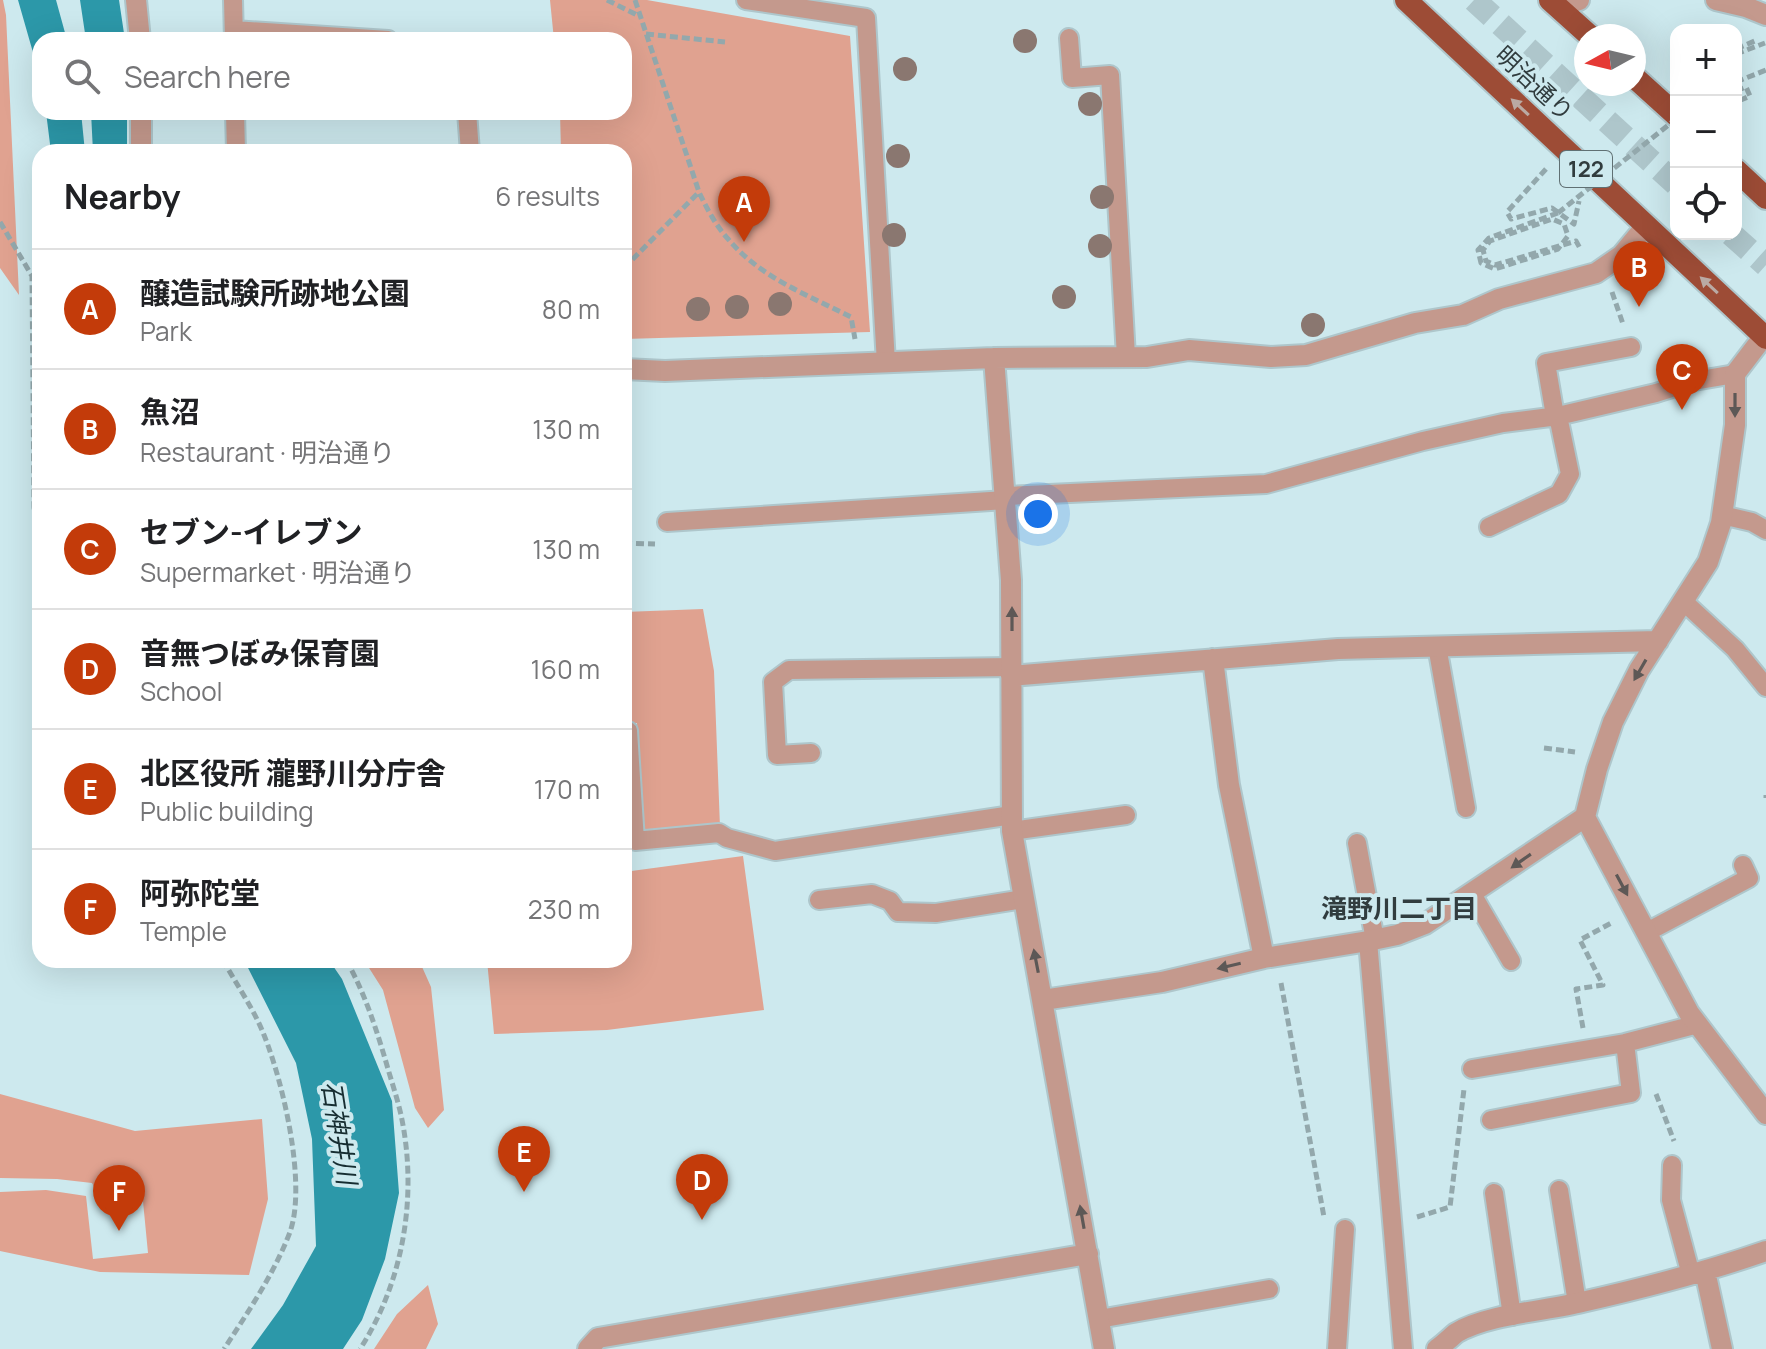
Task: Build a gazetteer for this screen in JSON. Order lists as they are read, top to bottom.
{
  "streets": {
    "highway": ["明治通り", "122"]
  },
  "one_way": ["明治通り"],
  "districts": ["滝野川二丁目"],
  "water": ["石神井川"],
  "north": "left",
  "page": {
    "map_buttons": ["+", "−"],
    "search": "Search here",
    "heading": ["Nearby", "6 results"],
    "pins": [
      "A",
      "B",
      "C",
      "E",
      "D",
      "F"
    ],
    "list": [
      {
        "mark": "A",
        "name": "醸造試験所跡地公園",
        "note": "Park",
        "value": "80 m"
      },
      {
        "mark": "B",
        "name": "魚沼",
        "note": "Restaurant · 明治通り",
        "value": "130 m"
      },
      {
        "mark": "C",
        "name": "セブン-イレブン",
        "note": "Supermarket · 明治通り",
        "value": "130 m"
      },
      {
        "mark": "D",
        "name": "音無つぼみ保育園",
        "note": "School",
        "value": "160 m"
      },
      {
        "mark": "E",
        "name": "北区役所 瀧野川分庁舎",
        "note": "Public building",
        "value": "170 m"
      },
      {
        "mark": "F",
        "name": "阿弥陀堂",
        "note": "Temple",
        "value": "230 m"
      }
    ]
  }
}
